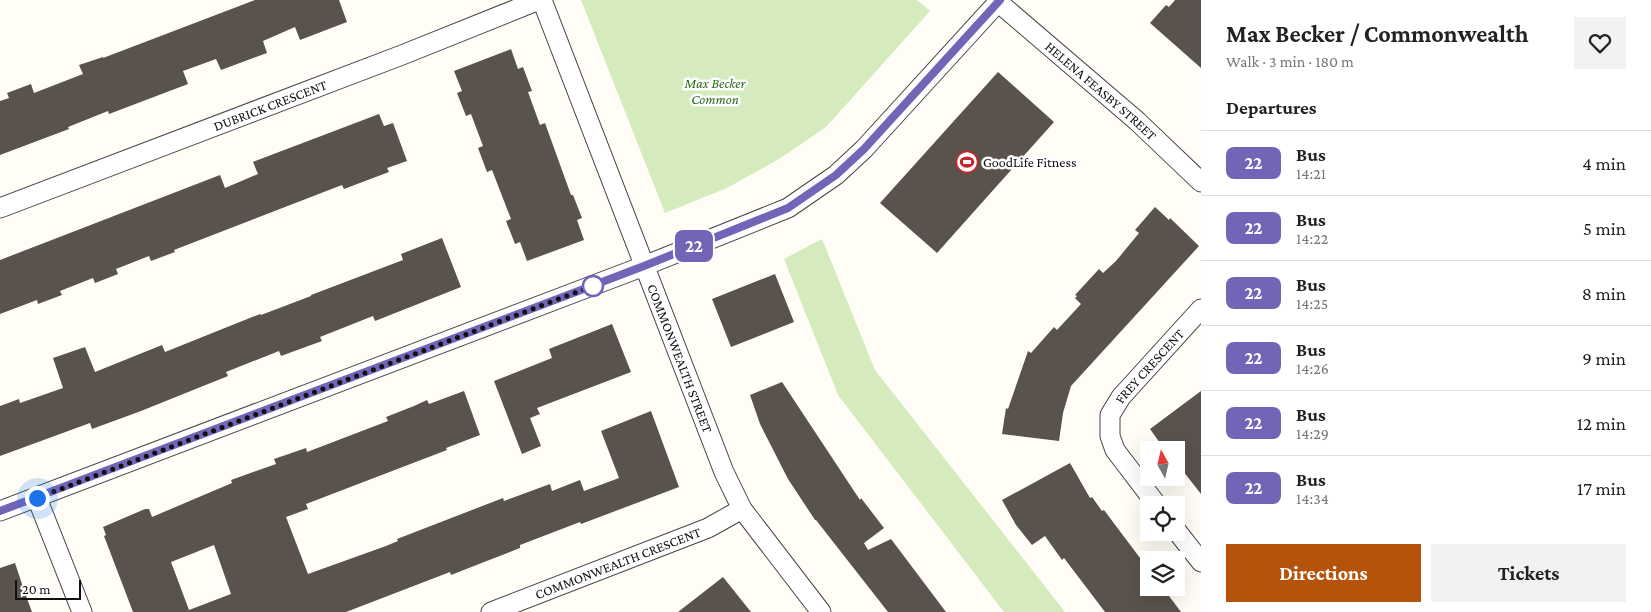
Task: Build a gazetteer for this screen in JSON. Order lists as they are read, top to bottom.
{
  "streets": {
    "street": [
      "HELENA FEASBY STREET",
      "DUBRICK CRESCENT",
      "COMMONWEALTH STREET",
      "FREY CRESCENT",
      "COMMONWEALTH CRESCENT"
    ]
  },
  "crossings": [
    ["DUBRICK CRESCENT", "COMMONWEALTH STREET"],
    ["COMMONWEALTH STREET", "COMMONWEALTH CRESCENT"]
  ],
  "parks": ["Max Becker Common"],
  "places": {
    "sports": ["GoodLife Fitness"]
  },
  "lines": ["bus line 22"],
  "scale_bar": "20 m",
  "north": "top",
  "page": {
    "on_map": "22",
    "heading": [
      ["Max Becker / Commonwealth", "Walk · 3 min · 180 m"],
      "Departures"
    ],
    "list": [
      {
        "mark": "22",
        "name": "Bus",
        "note": "14:21",
        "value": "4 min"
      },
      {
        "mark": "22",
        "name": "Bus",
        "note": "14:22",
        "value": "5 min"
      },
      {
        "mark": "22",
        "name": "Bus",
        "note": "14:25",
        "value": "8 min"
      },
      {
        "mark": "22",
        "name": "Bus",
        "note": "14:26",
        "value": "9 min"
      },
      {
        "mark": "22",
        "name": "Bus",
        "note": "14:29",
        "value": "12 min"
      },
      {
        "mark": "22",
        "name": "Bus",
        "note": "14:34",
        "value": "17 min"
      }
    ],
    "buttons": ["Directions", "Tickets"],
    "scale": "20 m"
  }
}
